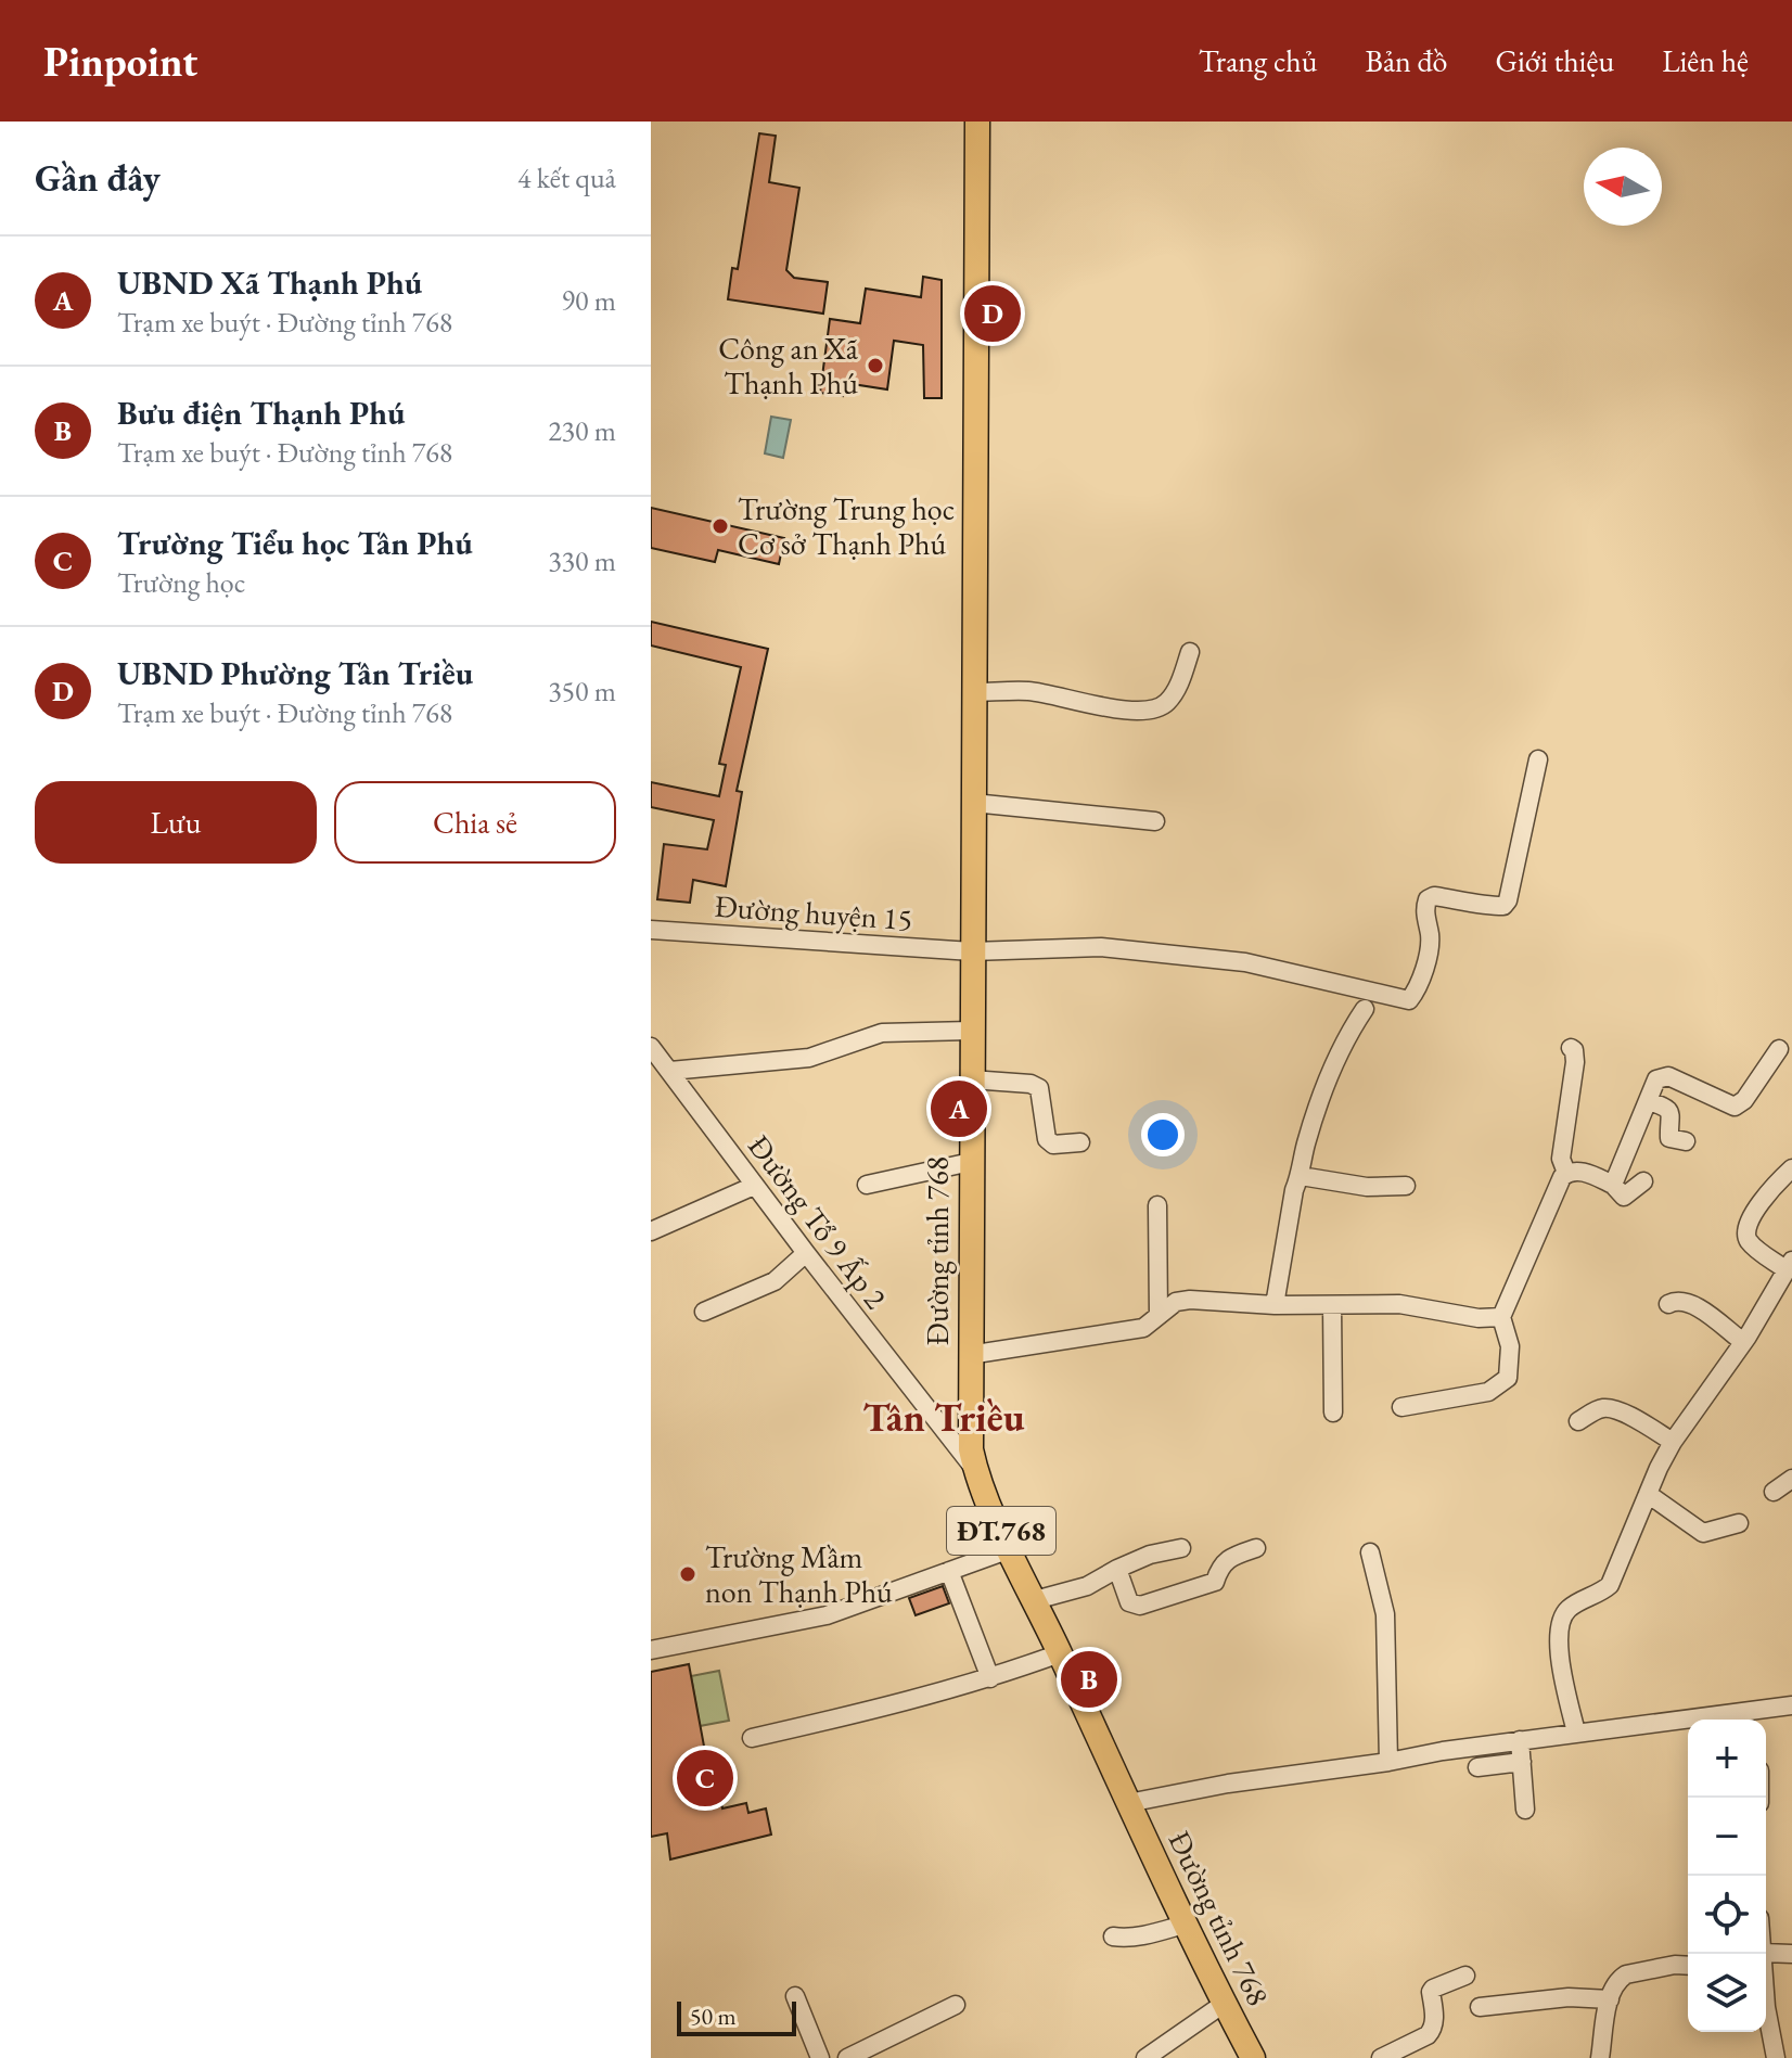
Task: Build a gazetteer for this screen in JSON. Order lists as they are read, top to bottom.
{
  "streets": {
    "main road": ["Đường tỉnh 768", "ĐT.768"],
    "street": ["Đường huyện 15", "Đường Tổ 9 Ấp 2"]
  },
  "crossings": [
    ["Đường huyện 15", "Đường tỉnh 768"],
    ["Đường Tổ 9 Ấp 2", "Đường tỉnh 768"]
  ],
  "districts": ["Tân Triều"],
  "places": ["Công an Xã Thạnh Phú", "Trường Trung học Cơ sở Thạnh Phú", "Trường Mầm non Thạnh Phú"],
  "scale_bar": "50 m",
  "north": "left",
  "page": {
    "header": "Pinpoint",
    "nav": [
      "Trang chủ",
      "Bản đồ",
      "Giới thiệu",
      "Liên hệ"
    ],
    "heading": ["Gần đây", "4 kết quả"],
    "list": [
      {
        "mark": "A",
        "name": "UBND Xã Thạnh Phú",
        "note": "Trạm xe buýt · Đường tỉnh 768",
        "value": "90 m"
      },
      {
        "mark": "B",
        "name": "Bưu điện Thạnh Phú",
        "note": "Trạm xe buýt · Đường tỉnh 768",
        "value": "230 m"
      },
      {
        "mark": "C",
        "name": "Trường Tiểu học Tân Phú",
        "note": "Trường học",
        "value": "330 m"
      },
      {
        "mark": "D",
        "name": "UBND Phường Tân Triều",
        "note": "Trạm xe buýt · Đường tỉnh 768",
        "value": "350 m"
      }
    ],
    "pins": [
      "D",
      "A",
      "B",
      "C"
    ],
    "buttons": ["Lưu", "Chia sẻ"],
    "map_buttons": ["+", "−"],
    "scale": "50 m"
  }
}
